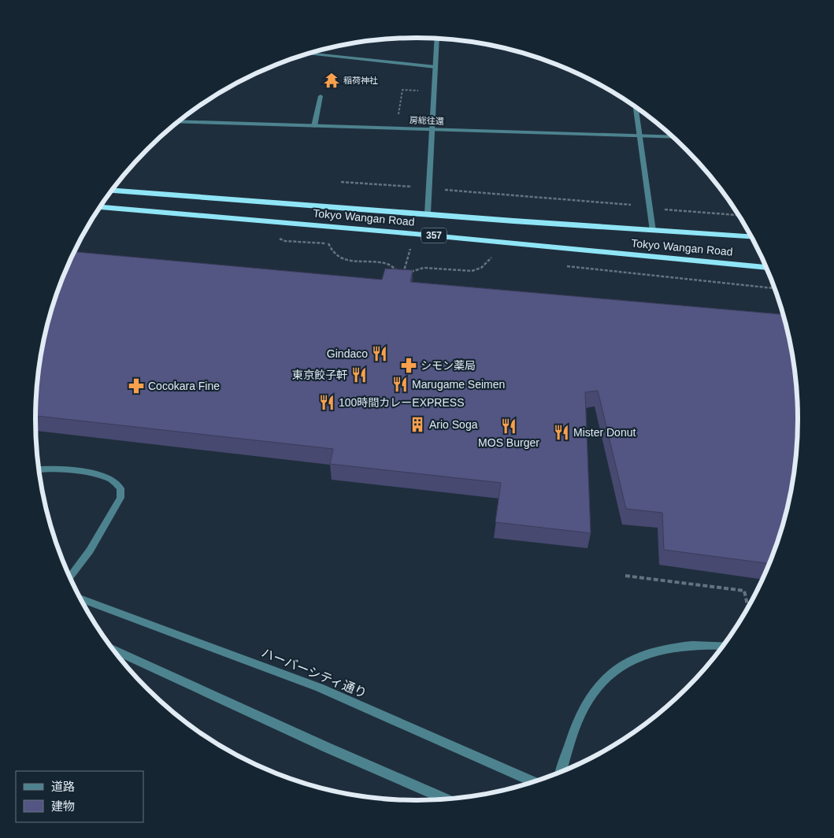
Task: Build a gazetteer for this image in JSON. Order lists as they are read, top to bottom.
{
  "streets": {
    "highway": ["Tokyo Wangan Road", "357"],
    "street": ["房総往還", "ハーバーシティ通り"]
  },
  "places": {
    "temple": ["稲荷神社"],
    "restaurant": [
      "Gindaco",
      "東京餃子軒",
      "Marugame Seimen",
      "100時間カレーEXPRESS",
      "MOS Burger",
      "Mister Donut"
    ],
    "pharmacy": ["シモン薬局", "Cocokara Fine"],
    "building": ["Ario Soga"]
  },
  "legend": ["道路", "建物"]
}
